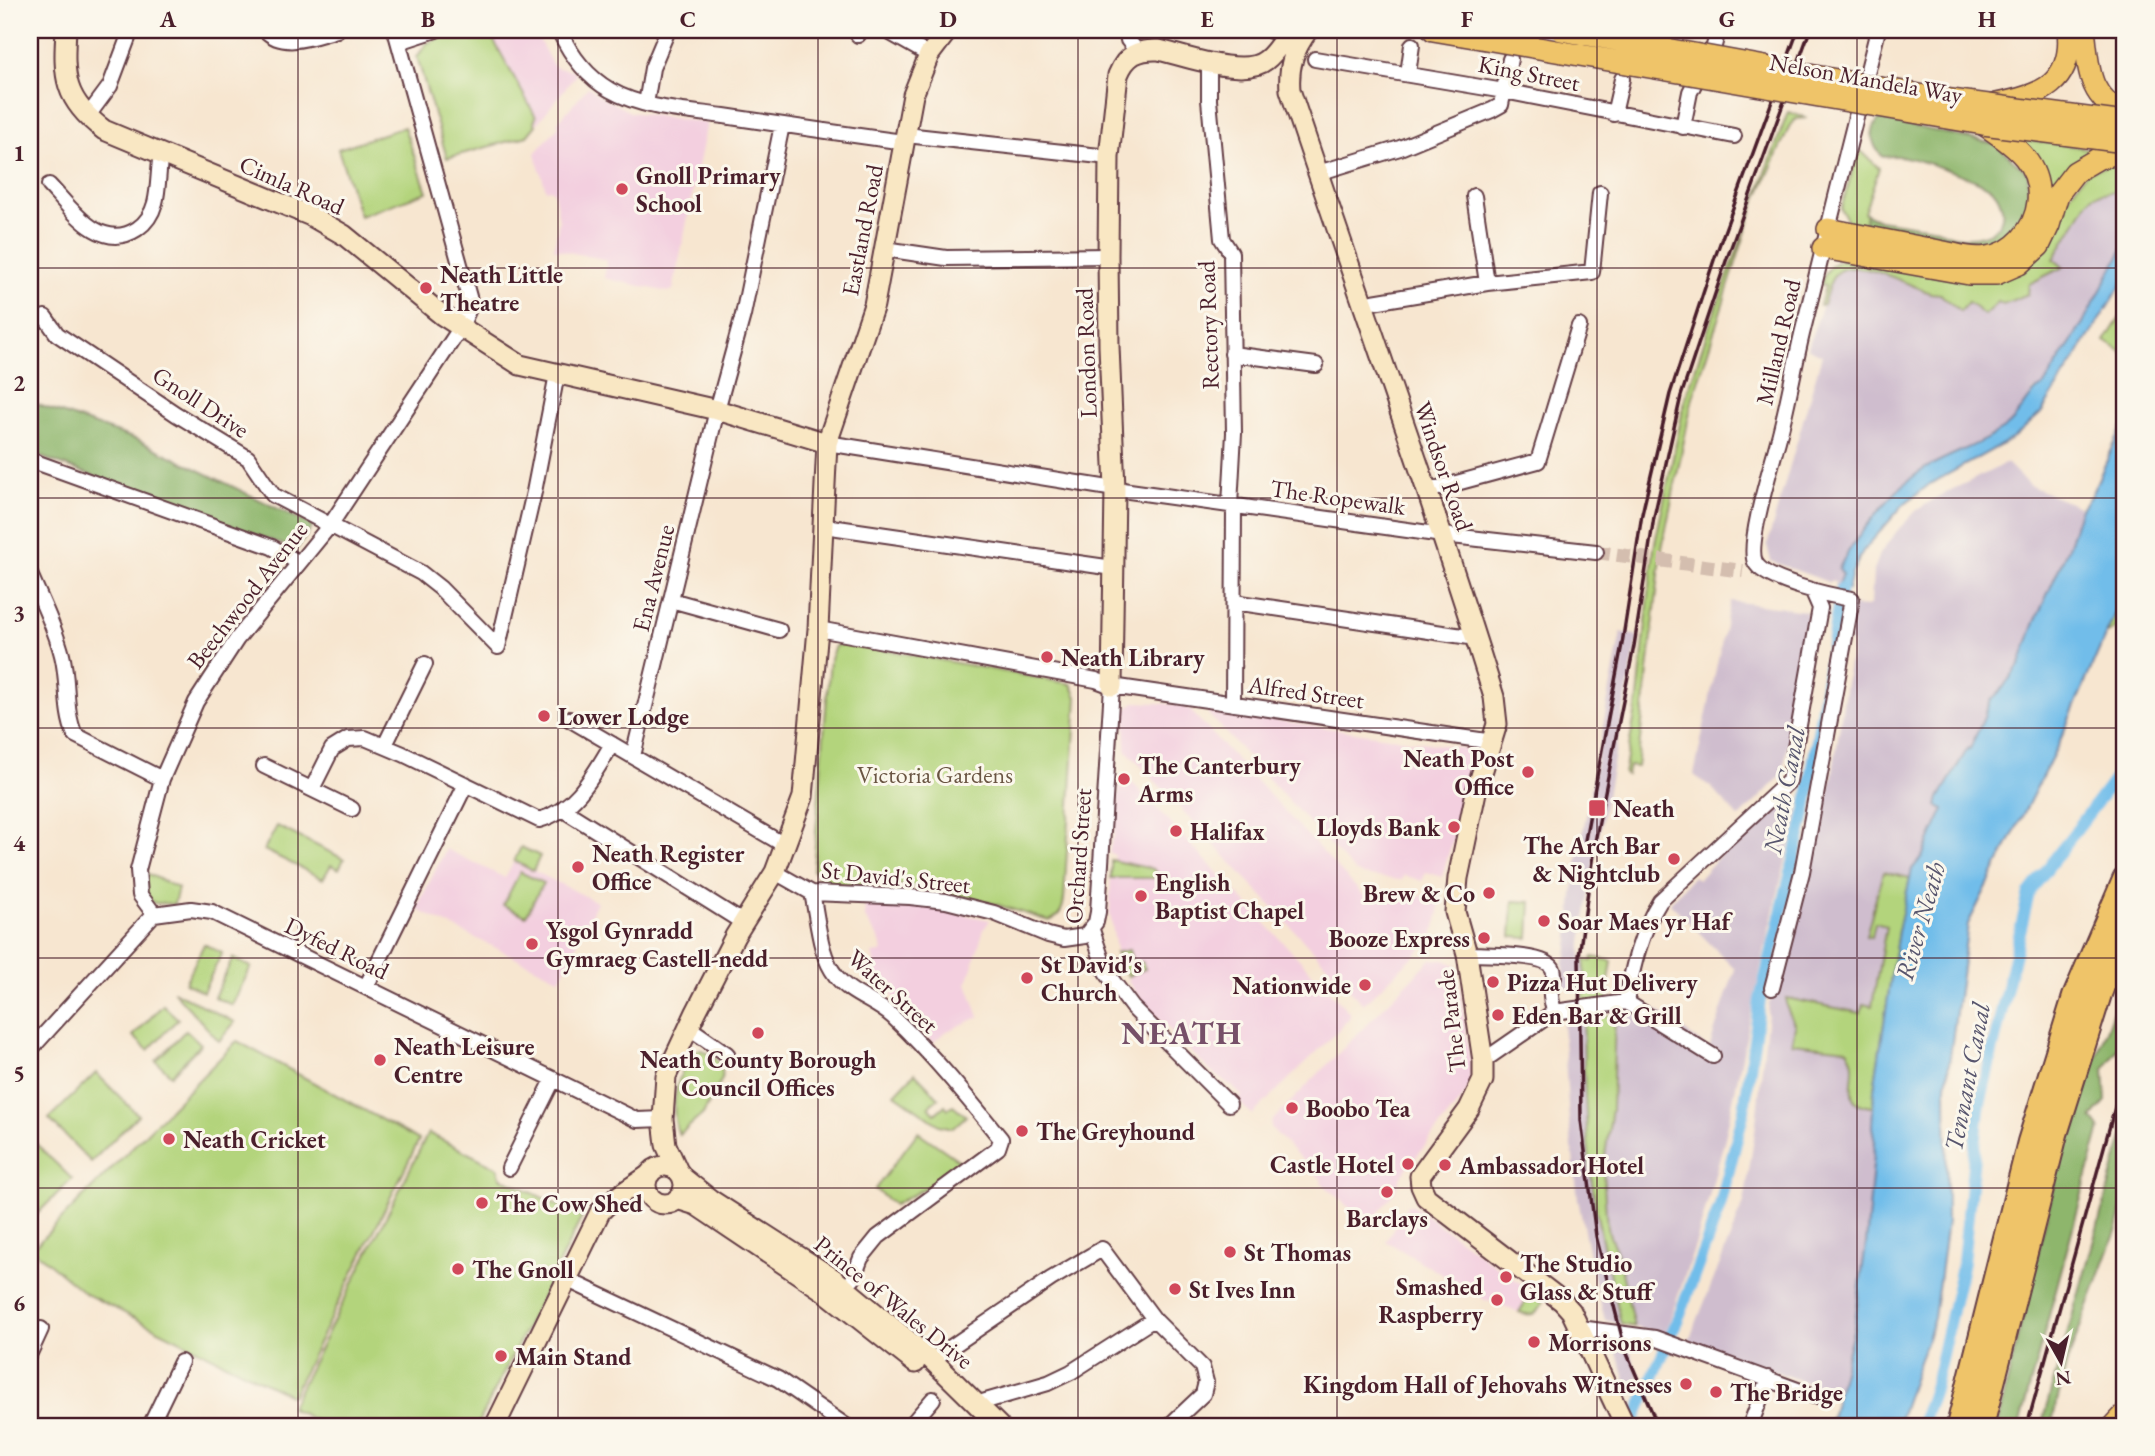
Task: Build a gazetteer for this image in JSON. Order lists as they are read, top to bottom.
{
  "streets": {
    "main road": [
      "Nelson Mandela Way",
      "Cimla Road",
      "Eastland Road",
      "London Road",
      "Windsor Road",
      "The Parade",
      "Prince of Wales Drive"
    ],
    "street": [
      "King Street",
      "Rectory Road",
      "Milland Road",
      "Gnoll Drive",
      "The Ropewalk",
      "Ena Avenue",
      "Beechwood Avenue",
      "Alfred Street",
      "Orchard Street",
      "St David's Street",
      "Dyfed Road",
      "Water Street"
    ]
  },
  "crossings": [
    ["Cimla Road", "Eastland Road"],
    ["Cimla Road", "Gnoll Drive"],
    ["Cimla Road", "The Ropewalk"],
    ["Cimla Road", "Ena Avenue"],
    ["Cimla Road", "Beechwood Avenue"],
    ["Eastland Road", "The Ropewalk"],
    ["Rectory Road", "The Ropewalk"],
    ["Rectory Road", "Alfred Street"],
    ["London Road", "The Ropewalk"],
    ["London Road", "Alfred Street"],
    ["London Road", "Orchard Street"],
    ["Gnoll Drive", "Beechwood Avenue"],
    ["Windsor Road", "The Ropewalk"],
    ["Windsor Road", "Alfred Street"],
    ["Windsor Road", "The Parade"],
    ["Beechwood Avenue", "Dyfed Road"],
    ["Alfred Street", "Orchard Street"],
    ["Orchard Street", "St David's Street"],
    ["St David's Street", "Water Street"]
  ],
  "districts": ["NEATH"],
  "water": ["Neath Canal", "River Neath", "Tennant Canal"],
  "parks": ["Victoria Gardens"],
  "places": {
    "other": [
      "Gnoll Primary School",
      "Neath Little Theatre",
      "Neath Library",
      "Lower Lodge",
      "Neath Post Office",
      "The Canterbury Arms",
      "Lloyds Bank",
      "Halifax",
      "The Arch Bar & Nightclub",
      "Neath Register Office",
      "Brew & Co",
      "English Baptist Chapel",
      "Soar Maes yr Haf",
      "Booze Express",
      "Ysgol Gynradd Gymraeg Castell-nedd",
      "St David's Church",
      "Pizza Hut Delivery",
      "Nationwide",
      "Eden Bar & Grill",
      "Neath County Borough Council Offices",
      "Neath Leisure Centre",
      "Boobo Tea",
      "The Greyhound",
      "Neath Cricket",
      "Castle Hotel",
      "Ambassador Hotel",
      "Barclays",
      "The Cow Shed",
      "St Thomas",
      "The Gnoll",
      "The Studio Glass & Stuff",
      "St Ives Inn",
      "Smashed Raspberry",
      "Morrisons",
      "Main Stand",
      "Kingdom Hall of Jehovahs Witnesses",
      "The Bridge"
    ],
    "transit": ["Neath"]
  },
  "north": "bottom",
  "grid": {
    "columns": [
      "A",
      "B",
      "C",
      "D",
      "E",
      "F",
      "G",
      "H"
    ],
    "rows": [
      "1",
      "2",
      "3",
      "4",
      "5",
      "6"
    ]
  }
}
